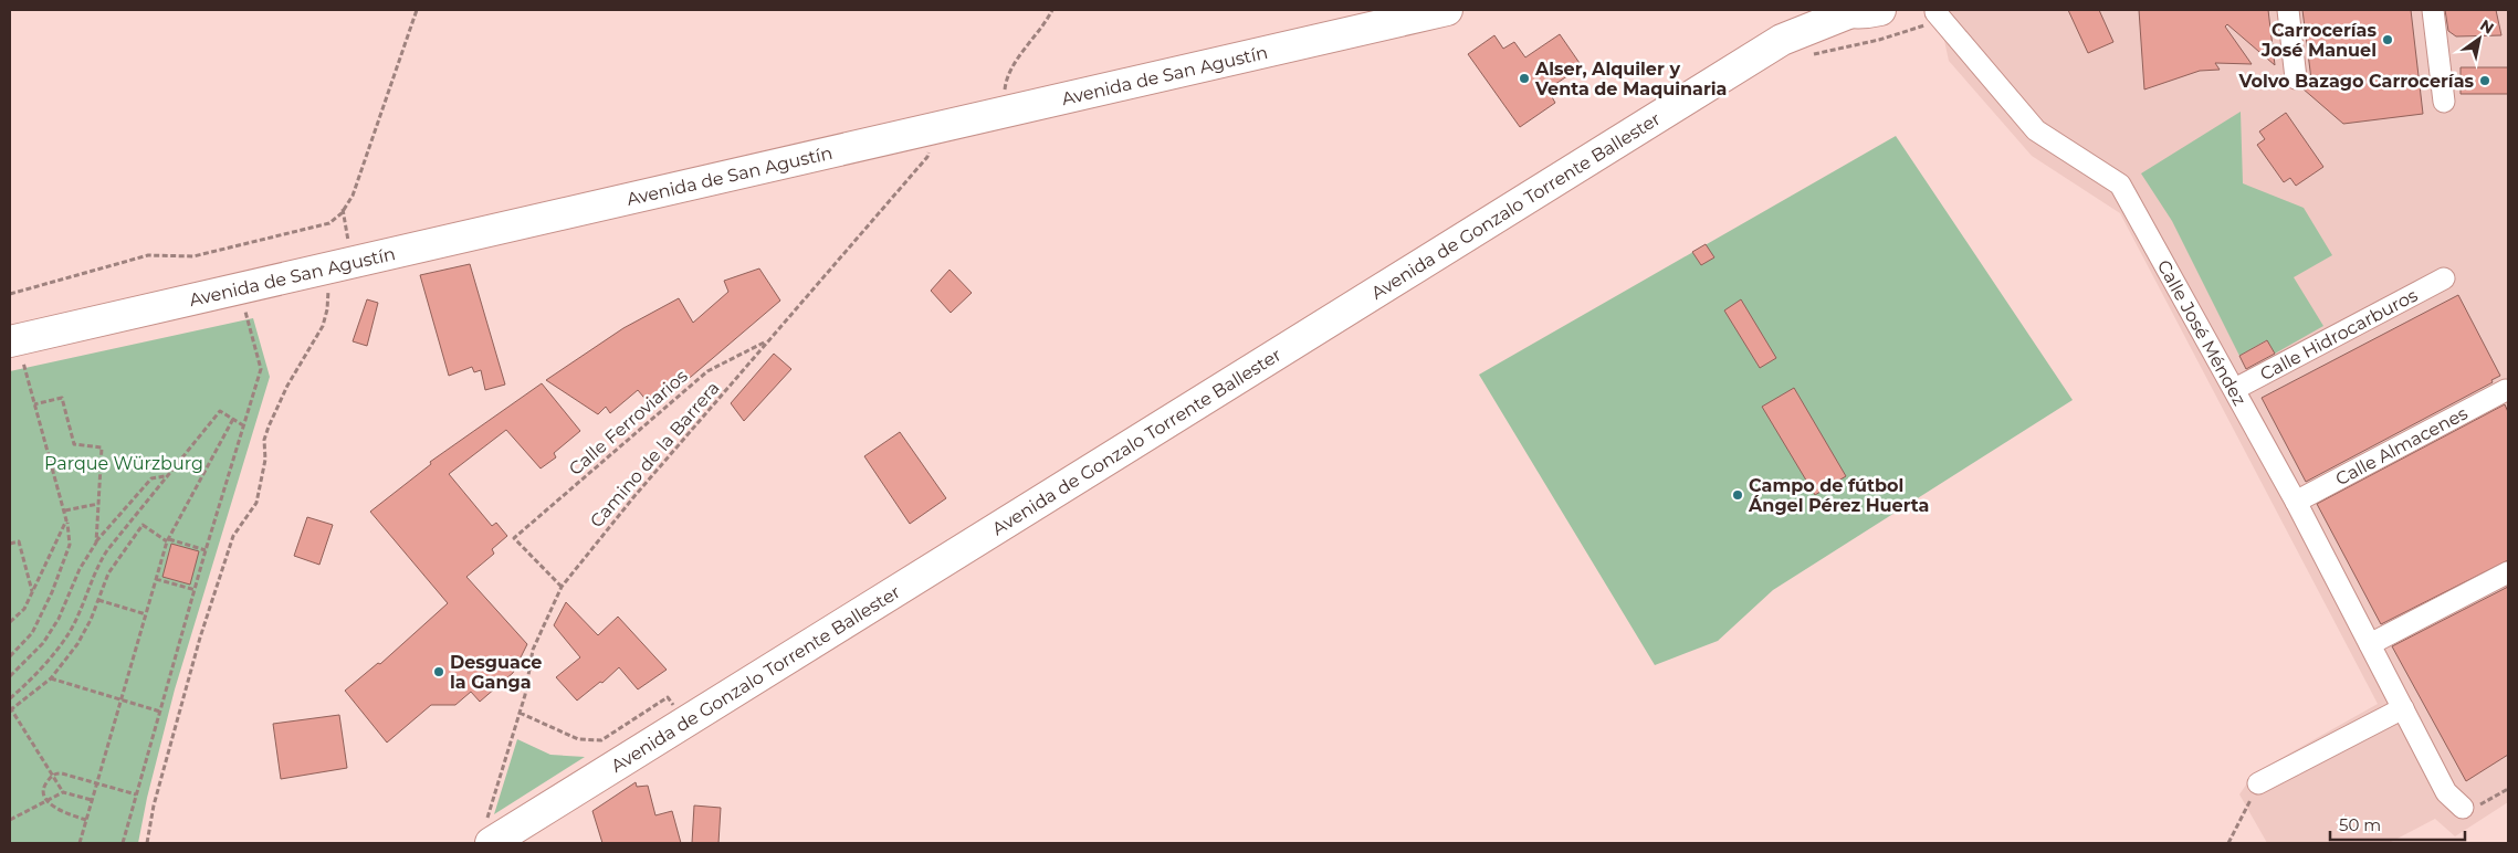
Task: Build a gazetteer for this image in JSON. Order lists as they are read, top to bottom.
{
  "streets": {
    "main road": ["Avenida de San Agustín", "Avenida de Gonzalo Torrente Ballester"],
    "street": ["Calle José Méndez", "Calle Hidrocarburos", "Calle Almacenes"],
    "path": ["Calle Ferroviarios", "Camino de la Barrera"]
  },
  "crossings": [
    ["Avenida de San Agustín", "Camino de la Barrera"],
    ["Avenida de Gonzalo Torrente Ballester", "Camino de la Barrera"],
    ["Calle José Méndez", "Calle Hidrocarburos"],
    ["Calle José Méndez", "Calle Almacenes"],
    ["Calle Ferroviarios", "Camino de la Barrera"]
  ],
  "parks": ["Parque Würzburg"],
  "places": [
    "Carrocerías José Manuel",
    "Alser, Alquiler y Venta de Maquinaria",
    "Volvo Bazago Carrocerías",
    "Campo de fútbol Ángel Pérez Huerta",
    "Desguace la Ganga"
  ],
  "scale_bar": "50 m",
  "north": "top right"
}
